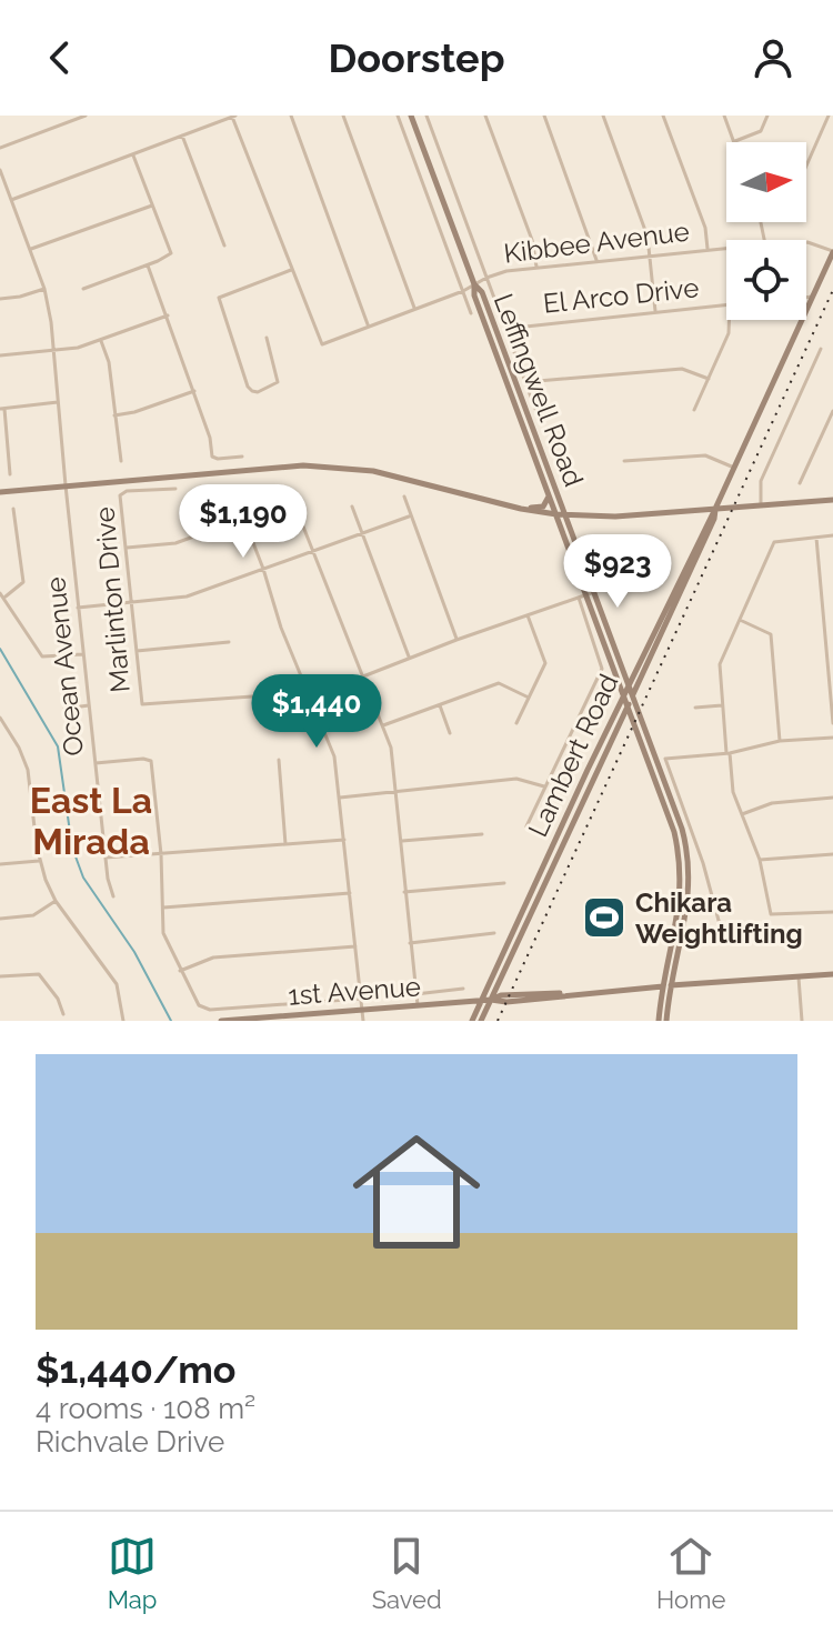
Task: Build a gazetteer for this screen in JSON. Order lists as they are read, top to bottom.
{
  "streets": {
    "main road": ["Leffingwell Road", "Lambert Road", "1st Avenue"],
    "street": [
      "Kibbee Avenue",
      "El Arco Drive",
      "Marlinton Drive",
      "Ocean Avenue"
    ]
  },
  "crossings": [
    ["Kibbee Avenue", "Leffingwell Road"],
    ["Kibbee Avenue", "Lambert Road"],
    ["El Arco Drive", "Leffingwell Road"],
    ["Leffingwell Road", "Lambert Road"],
    ["Leffingwell Road", "1st Avenue"],
    ["Lambert Road", "1st Avenue"]
  ],
  "districts": ["East La Mirada"],
  "places": {
    "sports": ["Chikara Weightlifting"]
  },
  "north": "right",
  "page": {
    "header": "Doorstep",
    "price": ["$1,190", "$923", "$1,440"],
    "list": [
      {
        "name": "$1,440/mo",
        "note": "4 rooms · 108 m² · Richvale Drive"
      }
    ],
    "tabs": ["Map", "Saved", "Home"]
  }
}
